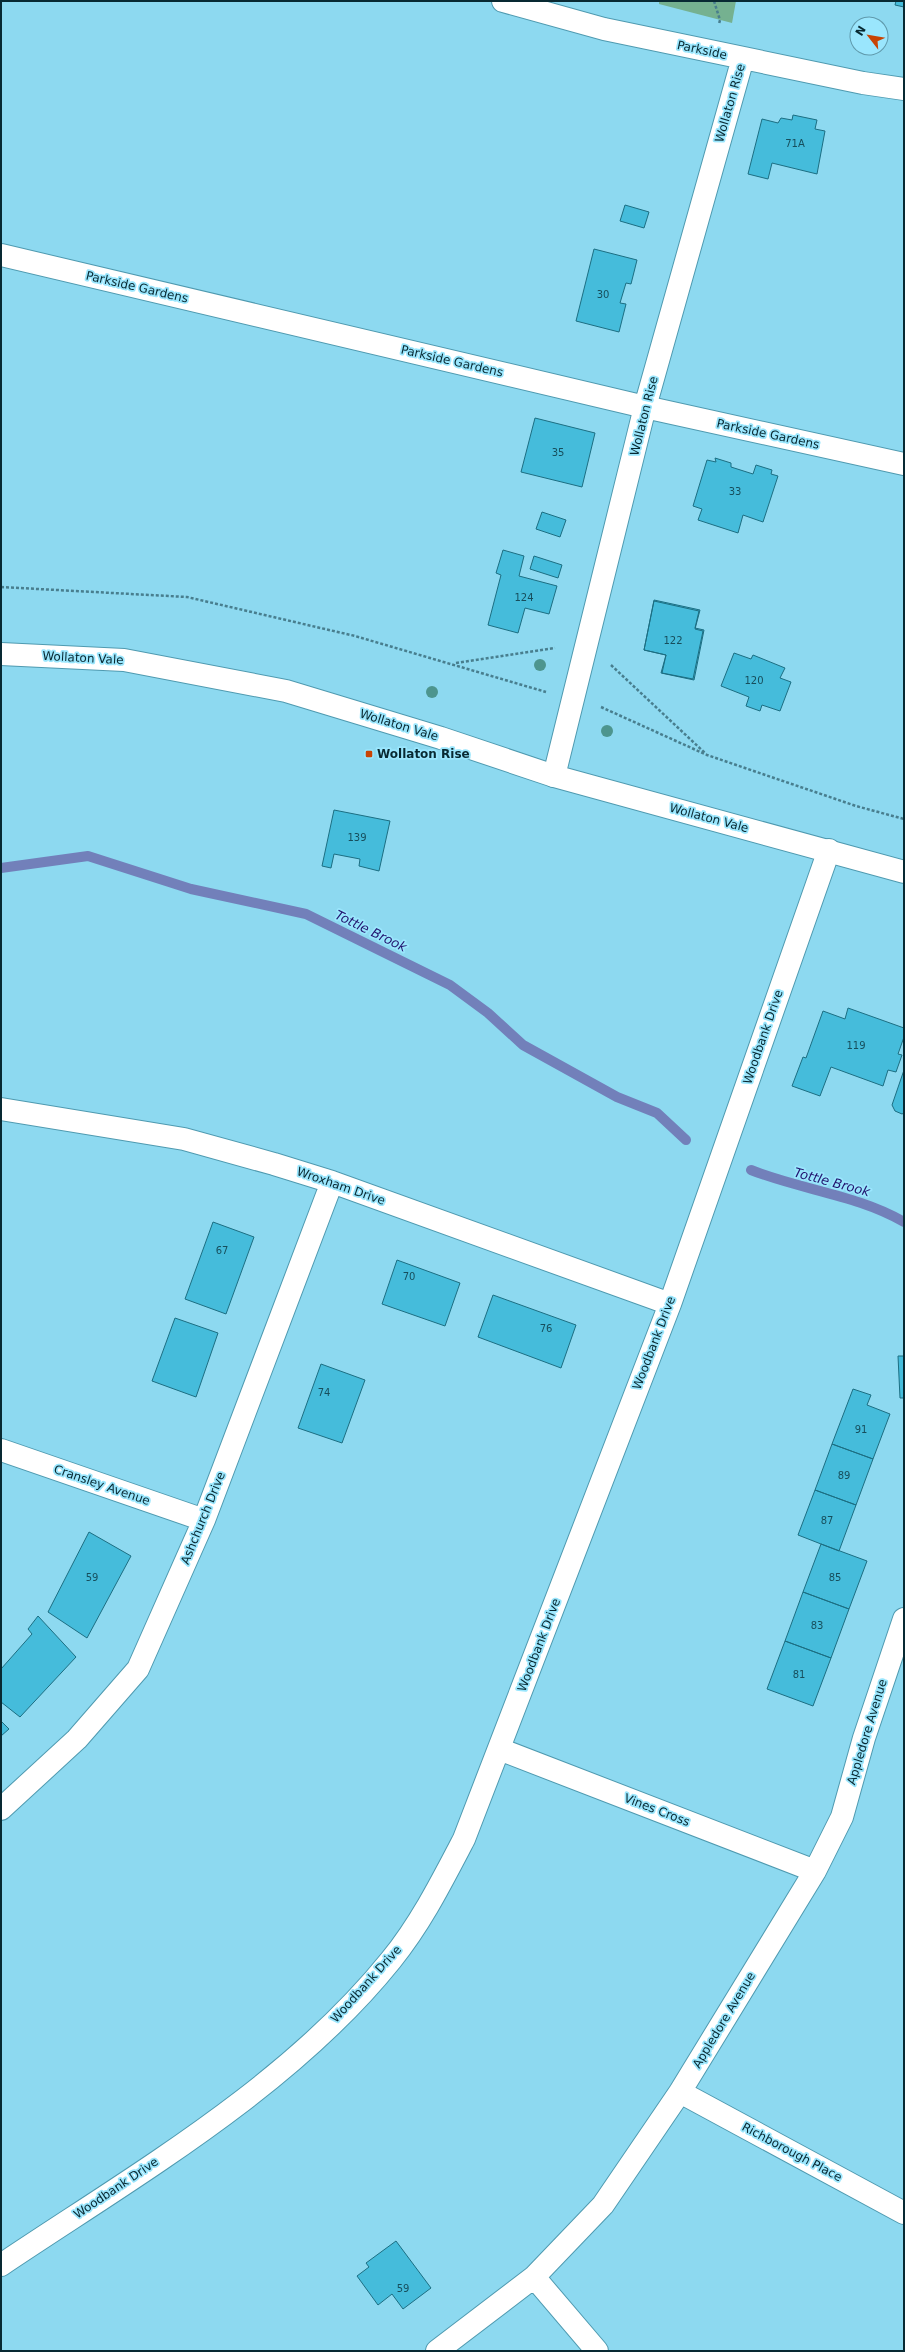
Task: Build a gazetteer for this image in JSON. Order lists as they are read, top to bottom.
{
  "streets": {
    "street": [
      "Parkside",
      "Wollaton Rise",
      "Parkside Gardens",
      "Wollaton Vale",
      "Woodbank Drive",
      "Wroxham Drive",
      "Cransley Avenue",
      "Ashchurch Drive",
      "Appledore Avenue",
      "Vines Cross",
      "Richborough Place"
    ]
  },
  "crossings": [
    ["Parkside", "Wollaton Rise"],
    ["Wollaton Rise", "Parkside Gardens"],
    ["Wollaton Rise", "Wollaton Vale"],
    ["Wollaton Vale", "Woodbank Drive"],
    ["Woodbank Drive", "Wroxham Drive"],
    ["Woodbank Drive", "Vines Cross"],
    ["Wroxham Drive", "Ashchurch Drive"],
    ["Cransley Avenue", "Ashchurch Drive"],
    ["Appledore Avenue", "Vines Cross"],
    ["Appledore Avenue", "Richborough Place"]
  ],
  "water": ["Tottle Brook"],
  "places": {
    "transit": ["Wollaton Rise"]
  },
  "house_numbers": [
    "71A",
    "30",
    "35",
    "33",
    "124",
    "122",
    "120",
    "139",
    "119",
    "67",
    "70",
    "76",
    "74",
    "91",
    "89",
    "87",
    "59",
    "85",
    "83",
    "81",
    "59"
  ],
  "north": "top left"
}
